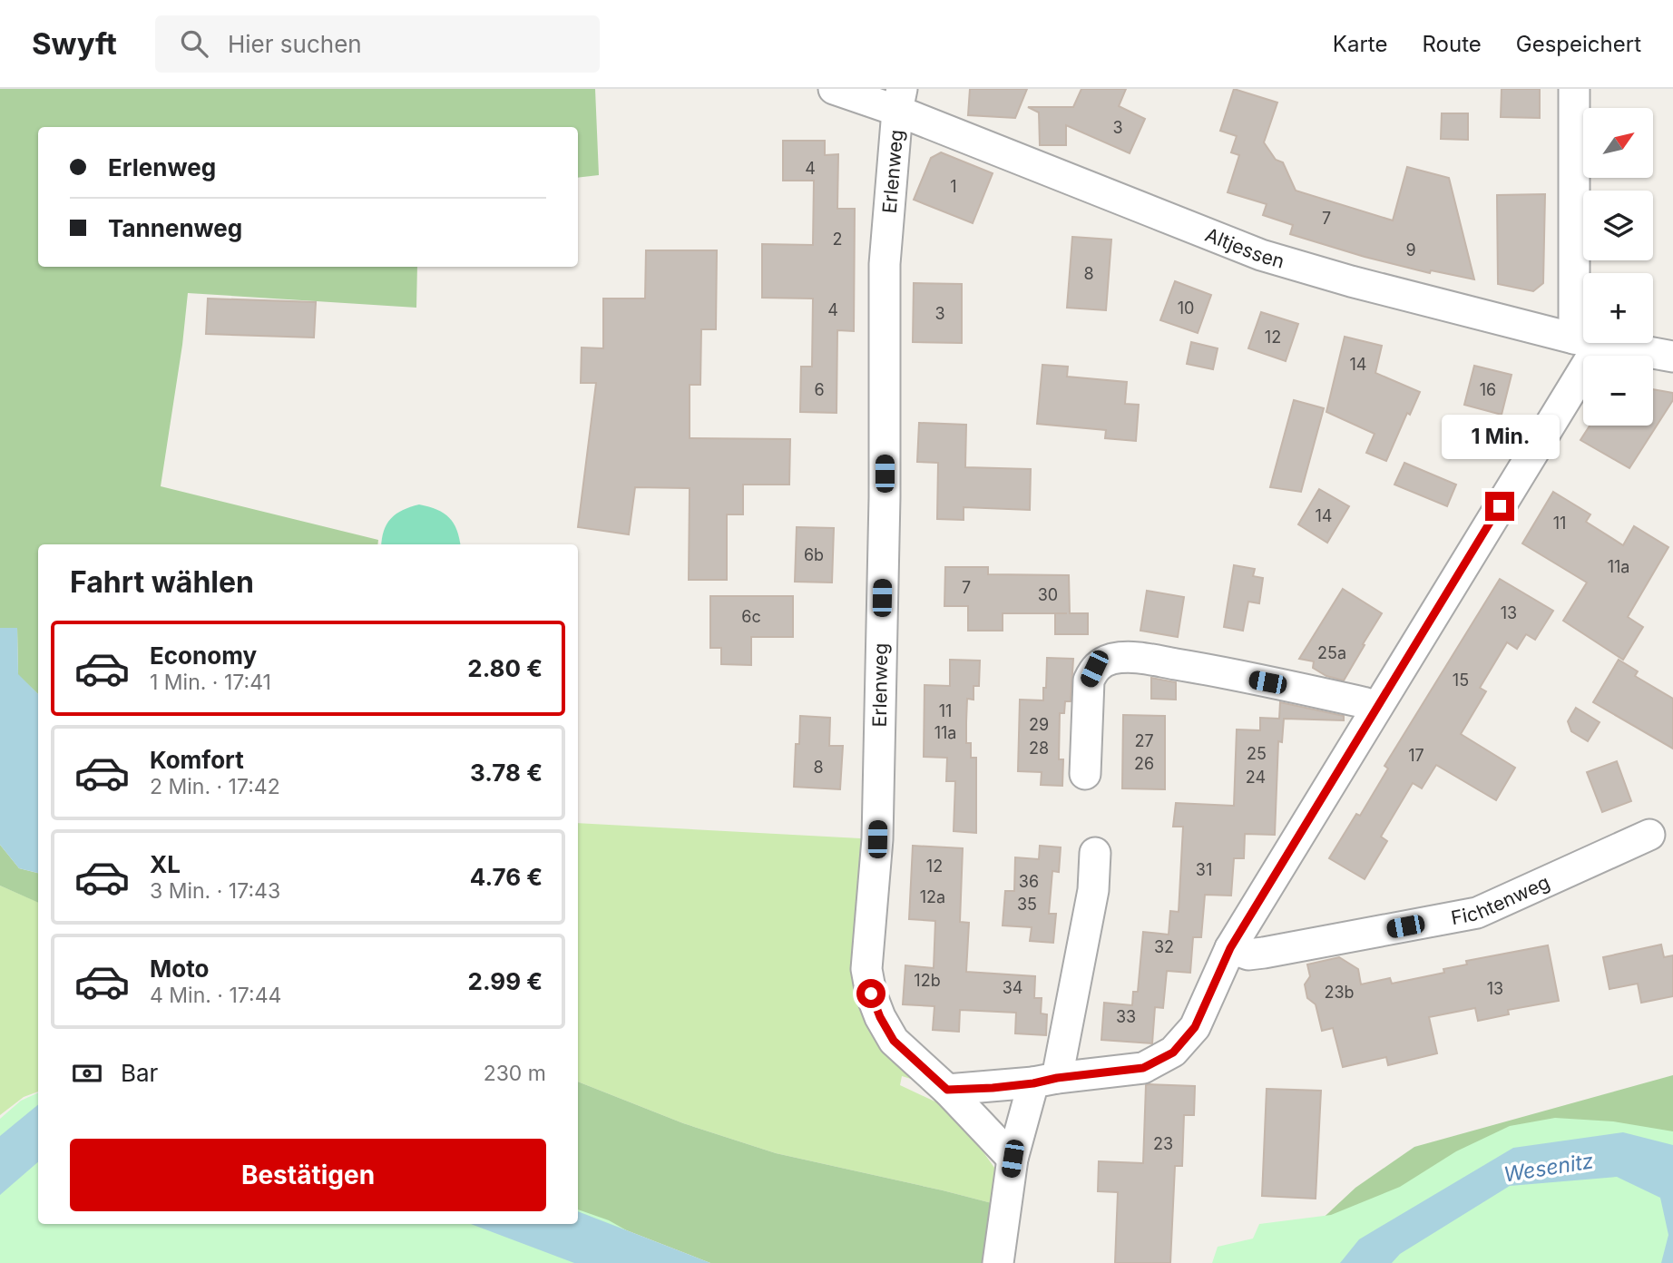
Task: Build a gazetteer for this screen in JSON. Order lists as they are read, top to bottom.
{
  "streets": {
    "street": ["Erlenweg", "Altjessen", "Fichtenweg"]
  },
  "crossings": [
    ["Erlenweg", "Altjessen"]
  ],
  "water": ["Wesenitz"],
  "house_numbers": [
    "3",
    "4",
    "1",
    "7",
    "2",
    "9",
    "8",
    "10",
    "4",
    "3",
    "12",
    "14",
    "6",
    "16",
    "14",
    "11",
    "6b",
    "11a",
    "7",
    "30",
    "13",
    "6c",
    "25a",
    "15",
    "11",
    "29",
    "11a",
    "27",
    "28",
    "25",
    "17",
    "26",
    "8",
    "24",
    "12",
    "31",
    "36",
    "12a",
    "35",
    "32",
    "12b",
    "34",
    "13",
    "23b",
    "33",
    "23"
  ],
  "north": "top right",
  "page": {
    "header": "Swyft",
    "search": "Hier suchen",
    "nav": ["Karte", "Route", "Gespeichert"],
    "map_buttons": ["+", "−"],
    "banner": ["Erlenweg", "Tannenweg"],
    "bubble": "1 Min.",
    "heading": "Fahrt wählen",
    "list": [
      {
        "name": "Economy",
        "note": "1 Min. · 17:41",
        "value": "2.80 €"
      },
      {
        "name": "Komfort",
        "note": "2 Min. · 17:42",
        "value": "3.78 €"
      },
      {
        "name": "XL",
        "note": "3 Min. · 17:43",
        "value": "4.76 €"
      },
      {
        "name": "Moto",
        "note": "4 Min. · 17:44",
        "value": "2.99 €"
      }
    ],
    "pay": ["Bar", "230 m"],
    "buttons": "Bestätigen"
  }
}
